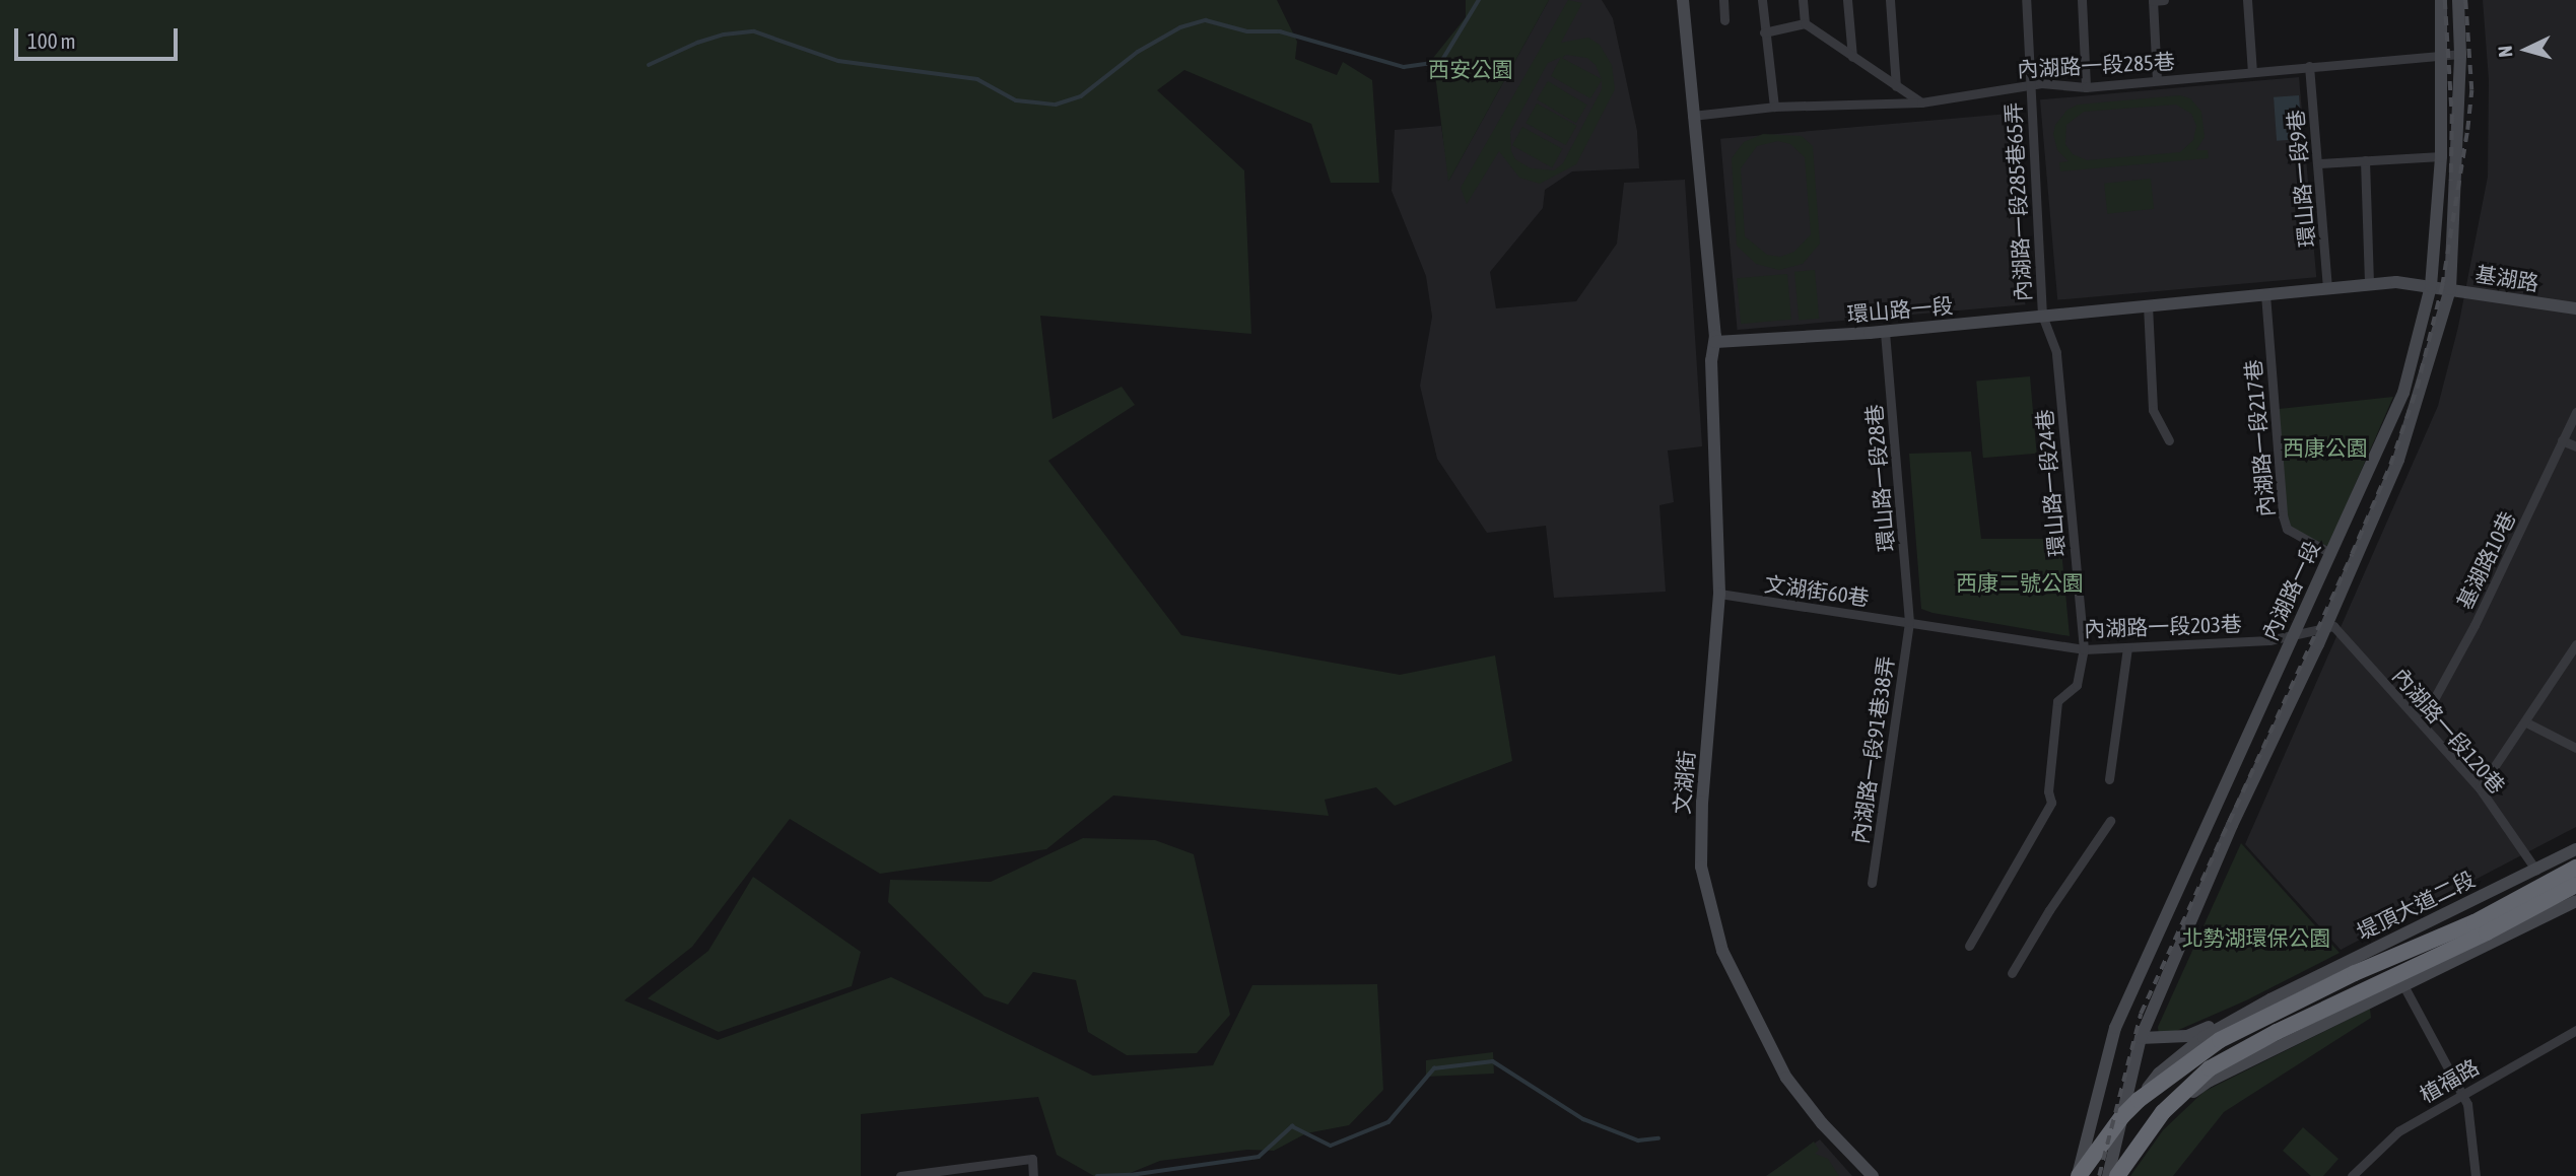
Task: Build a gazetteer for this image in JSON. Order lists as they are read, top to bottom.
{
  "streets": {
    "highway": ["堤頂大道二段"],
    "street": [
      "內湖路一段285巷",
      "環山路一段9巷",
      "內湖路一段285巷65弄",
      "基湖路",
      "環山路一段",
      "內湖路一段217巷",
      "環山路一段28巷",
      "環山路一段24巷",
      "基湖路10巷",
      "文湖街60巷",
      "內湖路一段",
      "內湖路一段203巷",
      "內湖路一段120巷",
      "內湖路一段91巷38弄",
      "文湖街",
      "植福路"
    ]
  },
  "crossings": [
    ["內湖路一段285巷", "環山路一段9巷"],
    ["內湖路一段285巷", "內湖路一段285巷65弄"],
    ["內湖路一段285巷", "內湖路一段"],
    ["環山路一段9巷", "環山路一段"],
    ["內湖路一段285巷65弄", "環山路一段"],
    ["內湖路一段285巷65弄", "環山路一段24巷"],
    ["基湖路", "環山路一段"],
    ["基湖路", "內湖路一段"],
    ["環山路一段", "內湖路一段217巷"],
    ["環山路一段", "環山路一段28巷"],
    ["環山路一段", "環山路一段24巷"],
    ["環山路一段", "內湖路一段"],
    ["環山路一段", "文湖街"],
    ["內湖路一段217巷", "內湖路一段"],
    ["環山路一段28巷", "文湖街60巷"],
    ["環山路一段28巷", "內湖路一段203巷"],
    ["環山路一段28巷", "內湖路一段91巷38弄"],
    ["環山路一段24巷", "內湖路一段203巷"],
    ["基湖路10巷", "內湖路一段120巷"],
    ["文湖街60巷", "內湖路一段203巷"],
    ["文湖街60巷", "內湖路一段91巷38弄"],
    ["文湖街60巷", "文湖街"],
    ["內湖路一段", "內湖路一段203巷"],
    ["內湖路一段", "內湖路一段120巷"],
    ["內湖路一段", "堤頂大道二段"],
    ["內湖路一段203巷", "內湖路一段120巷"],
    ["內湖路一段203巷", "內湖路一段91巷38弄"],
    ["內湖路一段120巷", "堤頂大道二段"]
  ],
  "parks": [
    "西安公園",
    "西康公園",
    "西康二號公園",
    "北勢湖環保公園"
  ],
  "scale_bar": "100 m",
  "north": "left"
}
